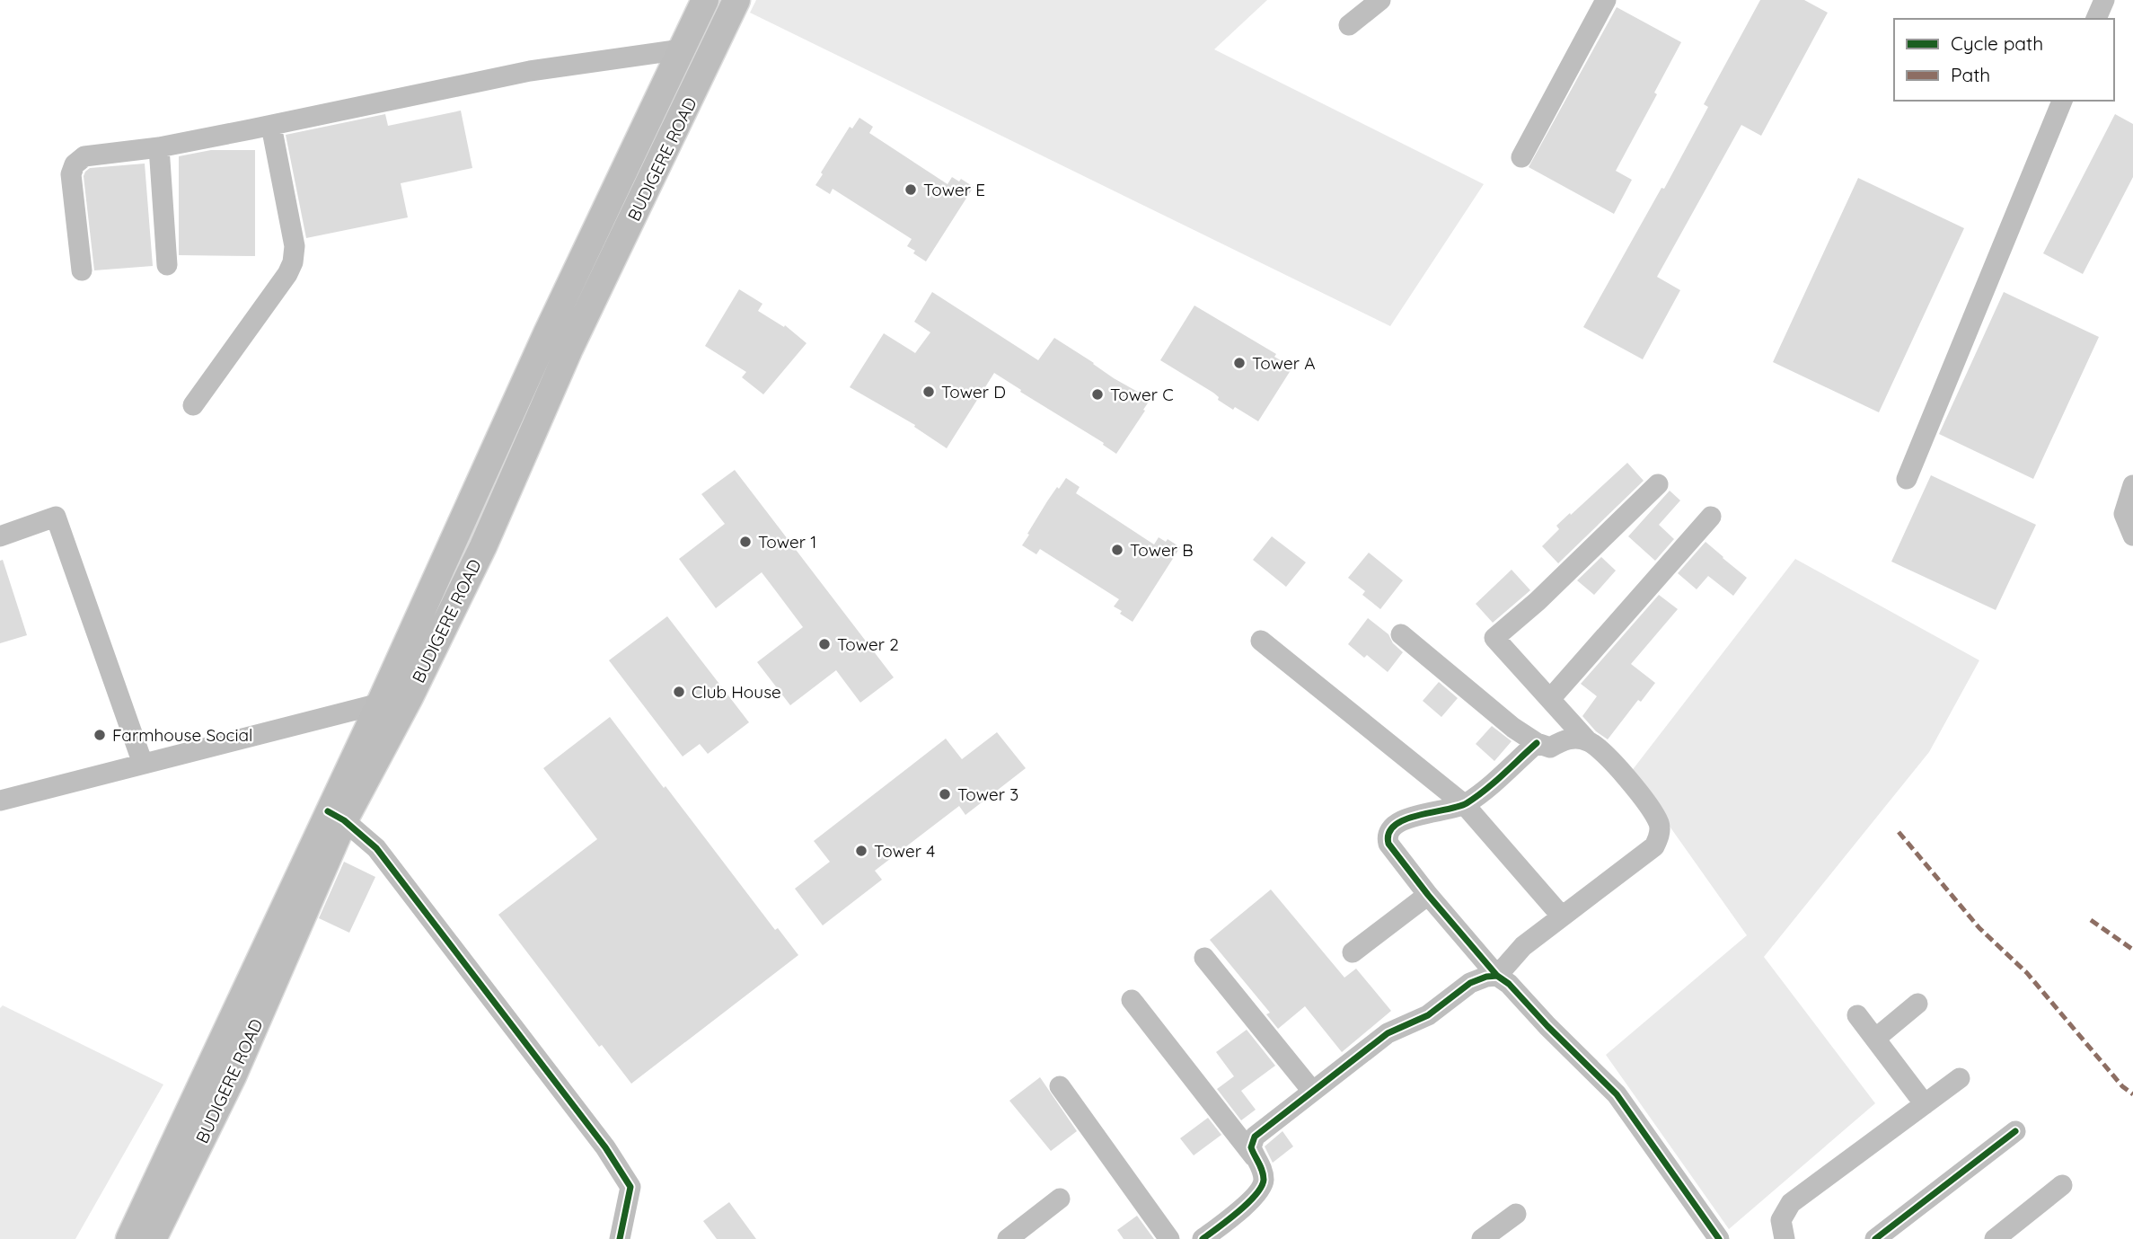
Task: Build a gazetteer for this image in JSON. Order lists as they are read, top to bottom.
{
  "streets": {
    "main road": ["BUDIGERE ROAD"]
  },
  "places": [
    "Tower E",
    "Tower A",
    "Tower D",
    "Tower C",
    "Tower 1",
    "Tower B",
    "Tower 2",
    "Club House",
    "Farmhouse Social",
    "Tower 3",
    "Tower 4"
  ],
  "legend": ["Cycle path", "Path"]
}
